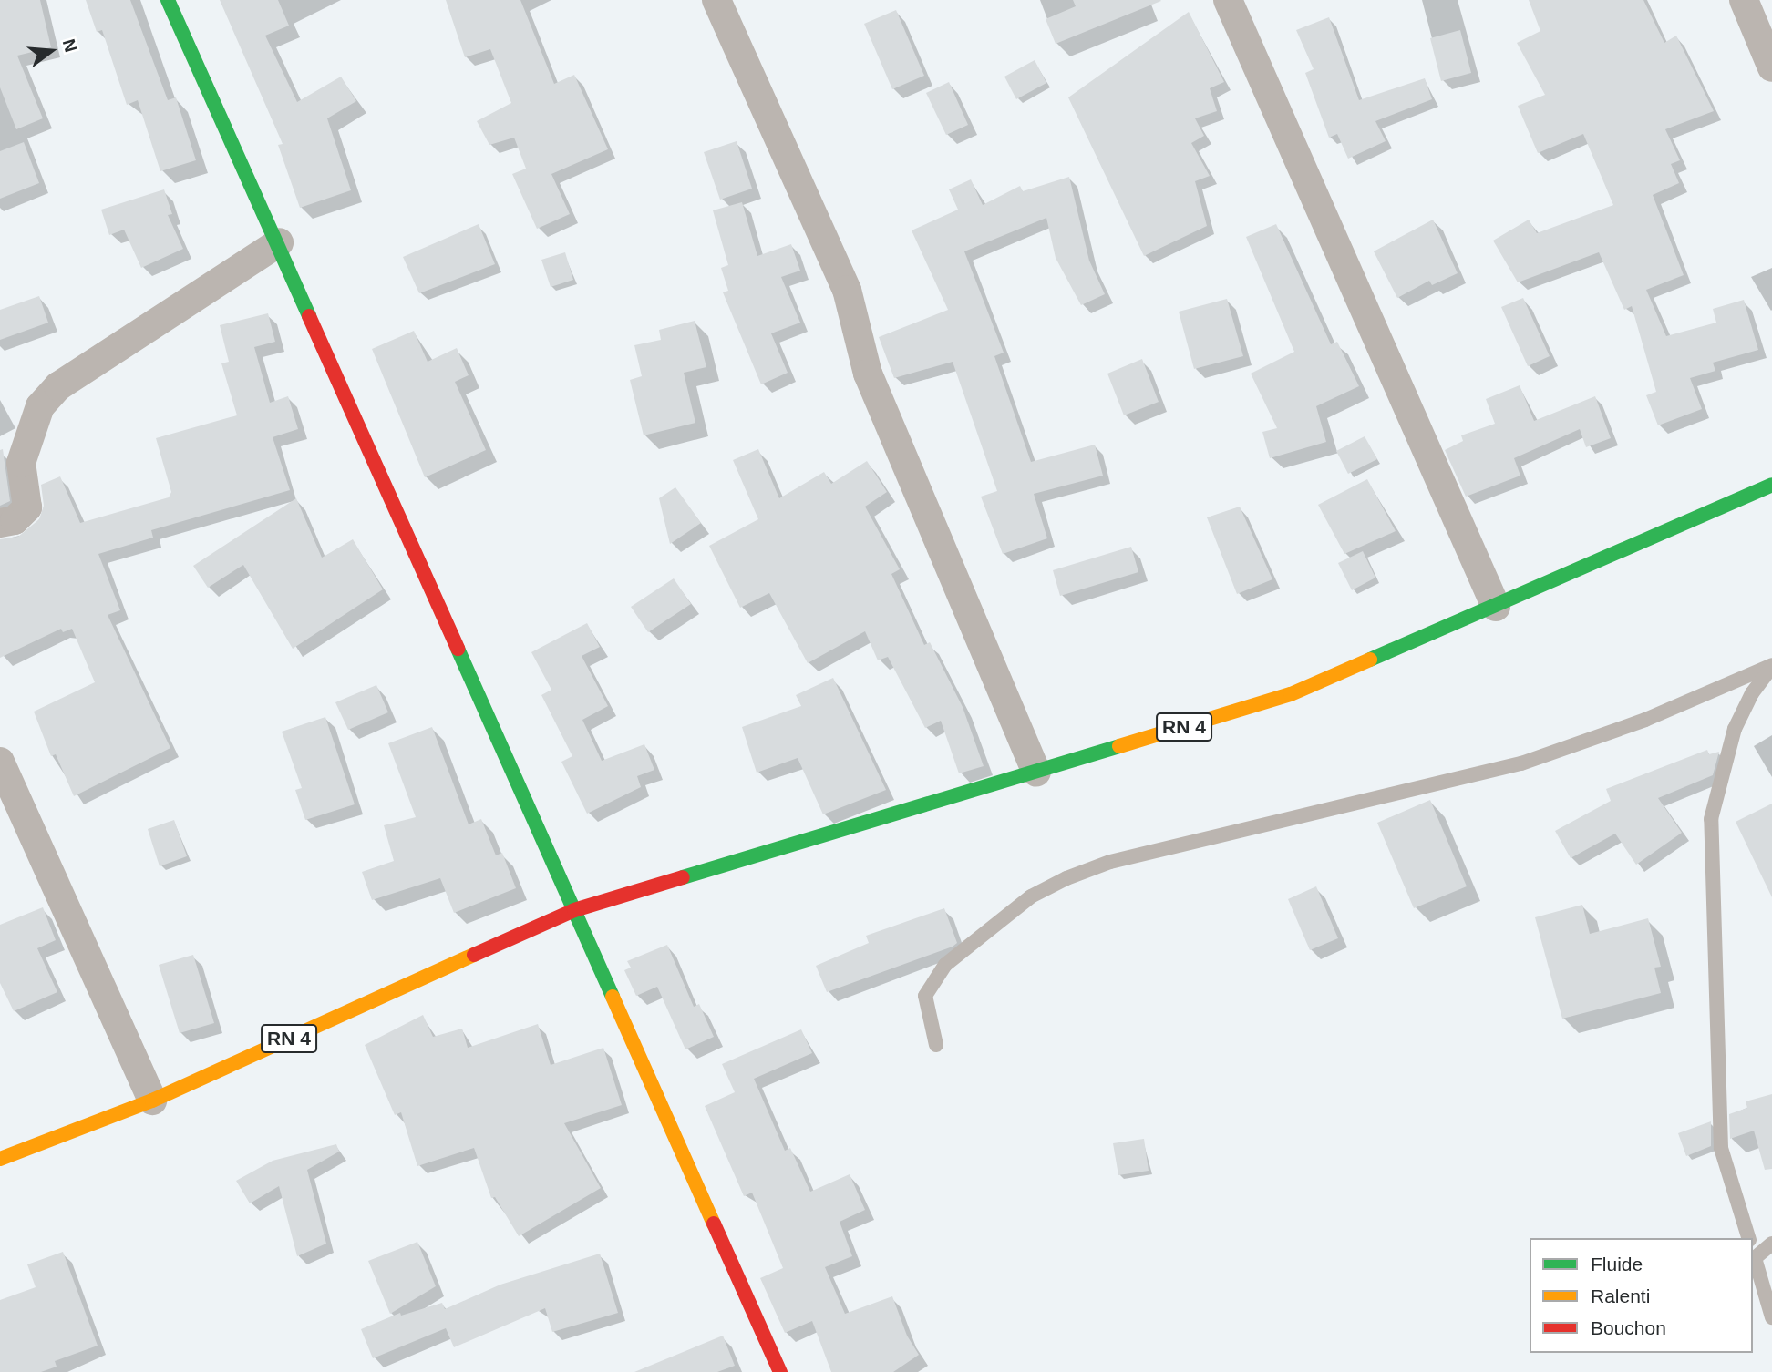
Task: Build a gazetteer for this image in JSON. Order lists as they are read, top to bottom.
{
  "streets": {
    "main road": ["RN 4"]
  },
  "legend": ["Fluide", "Ralenti", "Bouchon"],
  "north": "right"
}
